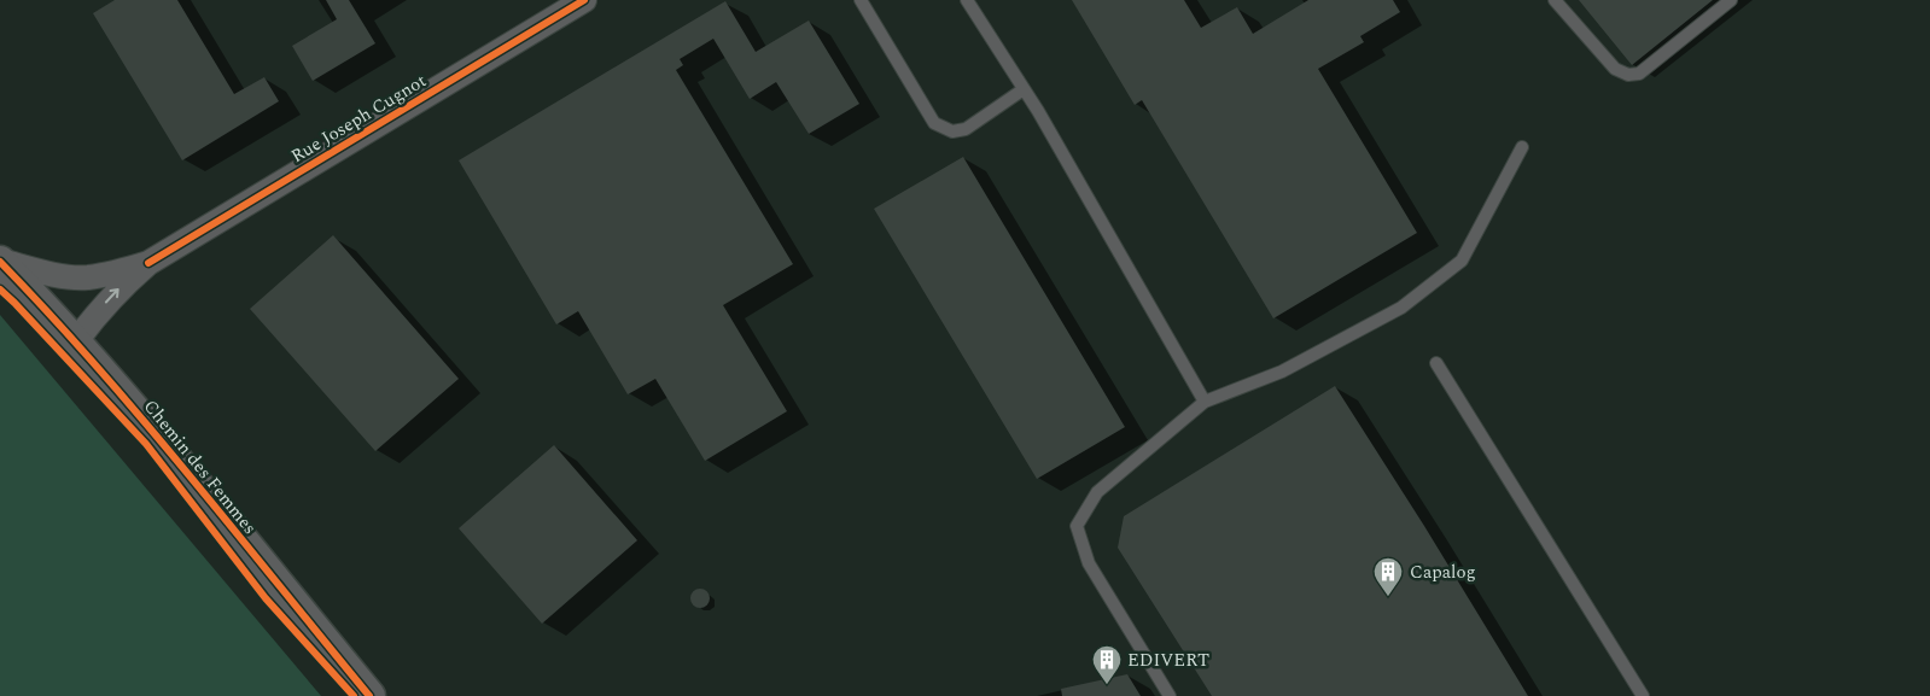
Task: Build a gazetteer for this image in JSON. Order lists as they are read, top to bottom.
{
  "streets": {
    "street": ["Rue Joseph Cugnot", "Chemin des Femmes"]
  },
  "crossings": [
    ["Rue Joseph Cugnot", "Chemin des Femmes"]
  ],
  "places": {
    "building": ["Capalog", "EDIVERT"]
  }
}
